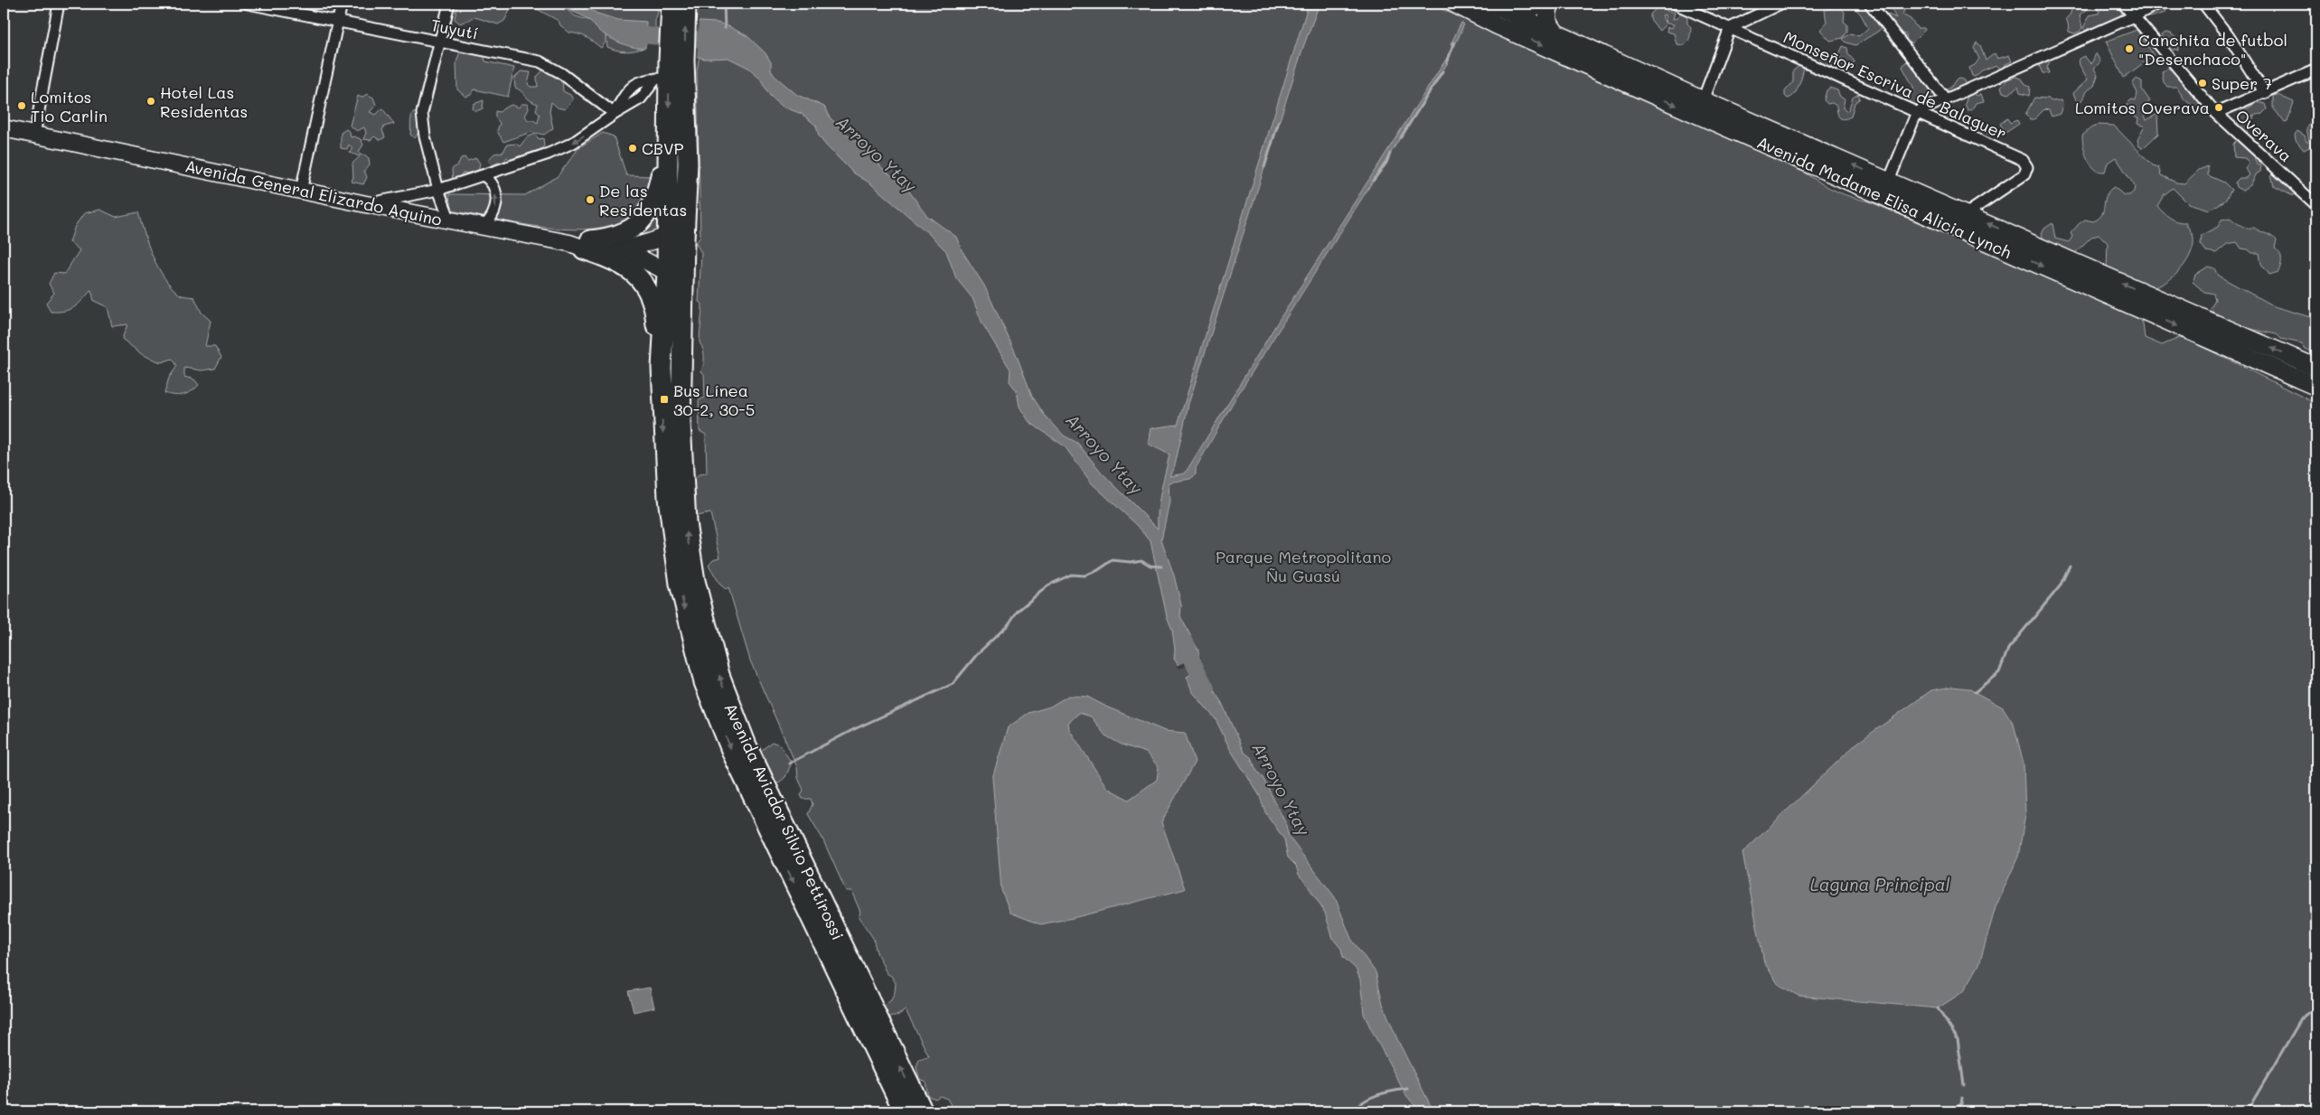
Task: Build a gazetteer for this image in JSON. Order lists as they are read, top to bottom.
{
  "streets": {
    "highway": ["Avenida Madame Elisa Alicia Lynch", "Avenida Aviador Silvio Pettirossi"],
    "main road": ["Avenida General Elizardo Aquino"],
    "street": ["Tuyutí", "Monseñor Escriva de Balaguer", "Overava"]
  },
  "crossings": [
    ["Monseñor Escriva de Balaguer", "Avenida Madame Elisa Alicia Lynch"],
    ["Avenida General Elizardo Aquino", "Avenida Aviador Silvio Pettirossi"]
  ],
  "water": ["Arroyo Ytay", "Laguna Principal"],
  "parks": ["Parque Metropolitano Ñu Guasú"],
  "places": {
    "other": [
      "Canchita de futbol \"Desenchaco\"",
      "Super 7",
      "Hotel Las Residentas",
      "Lomitos Tio Carlin",
      "Lomitos Overava",
      "CBVP",
      "De las Residentas"
    ],
    "transit": ["Bus Línea 30-2, 30-5"]
  }
}
